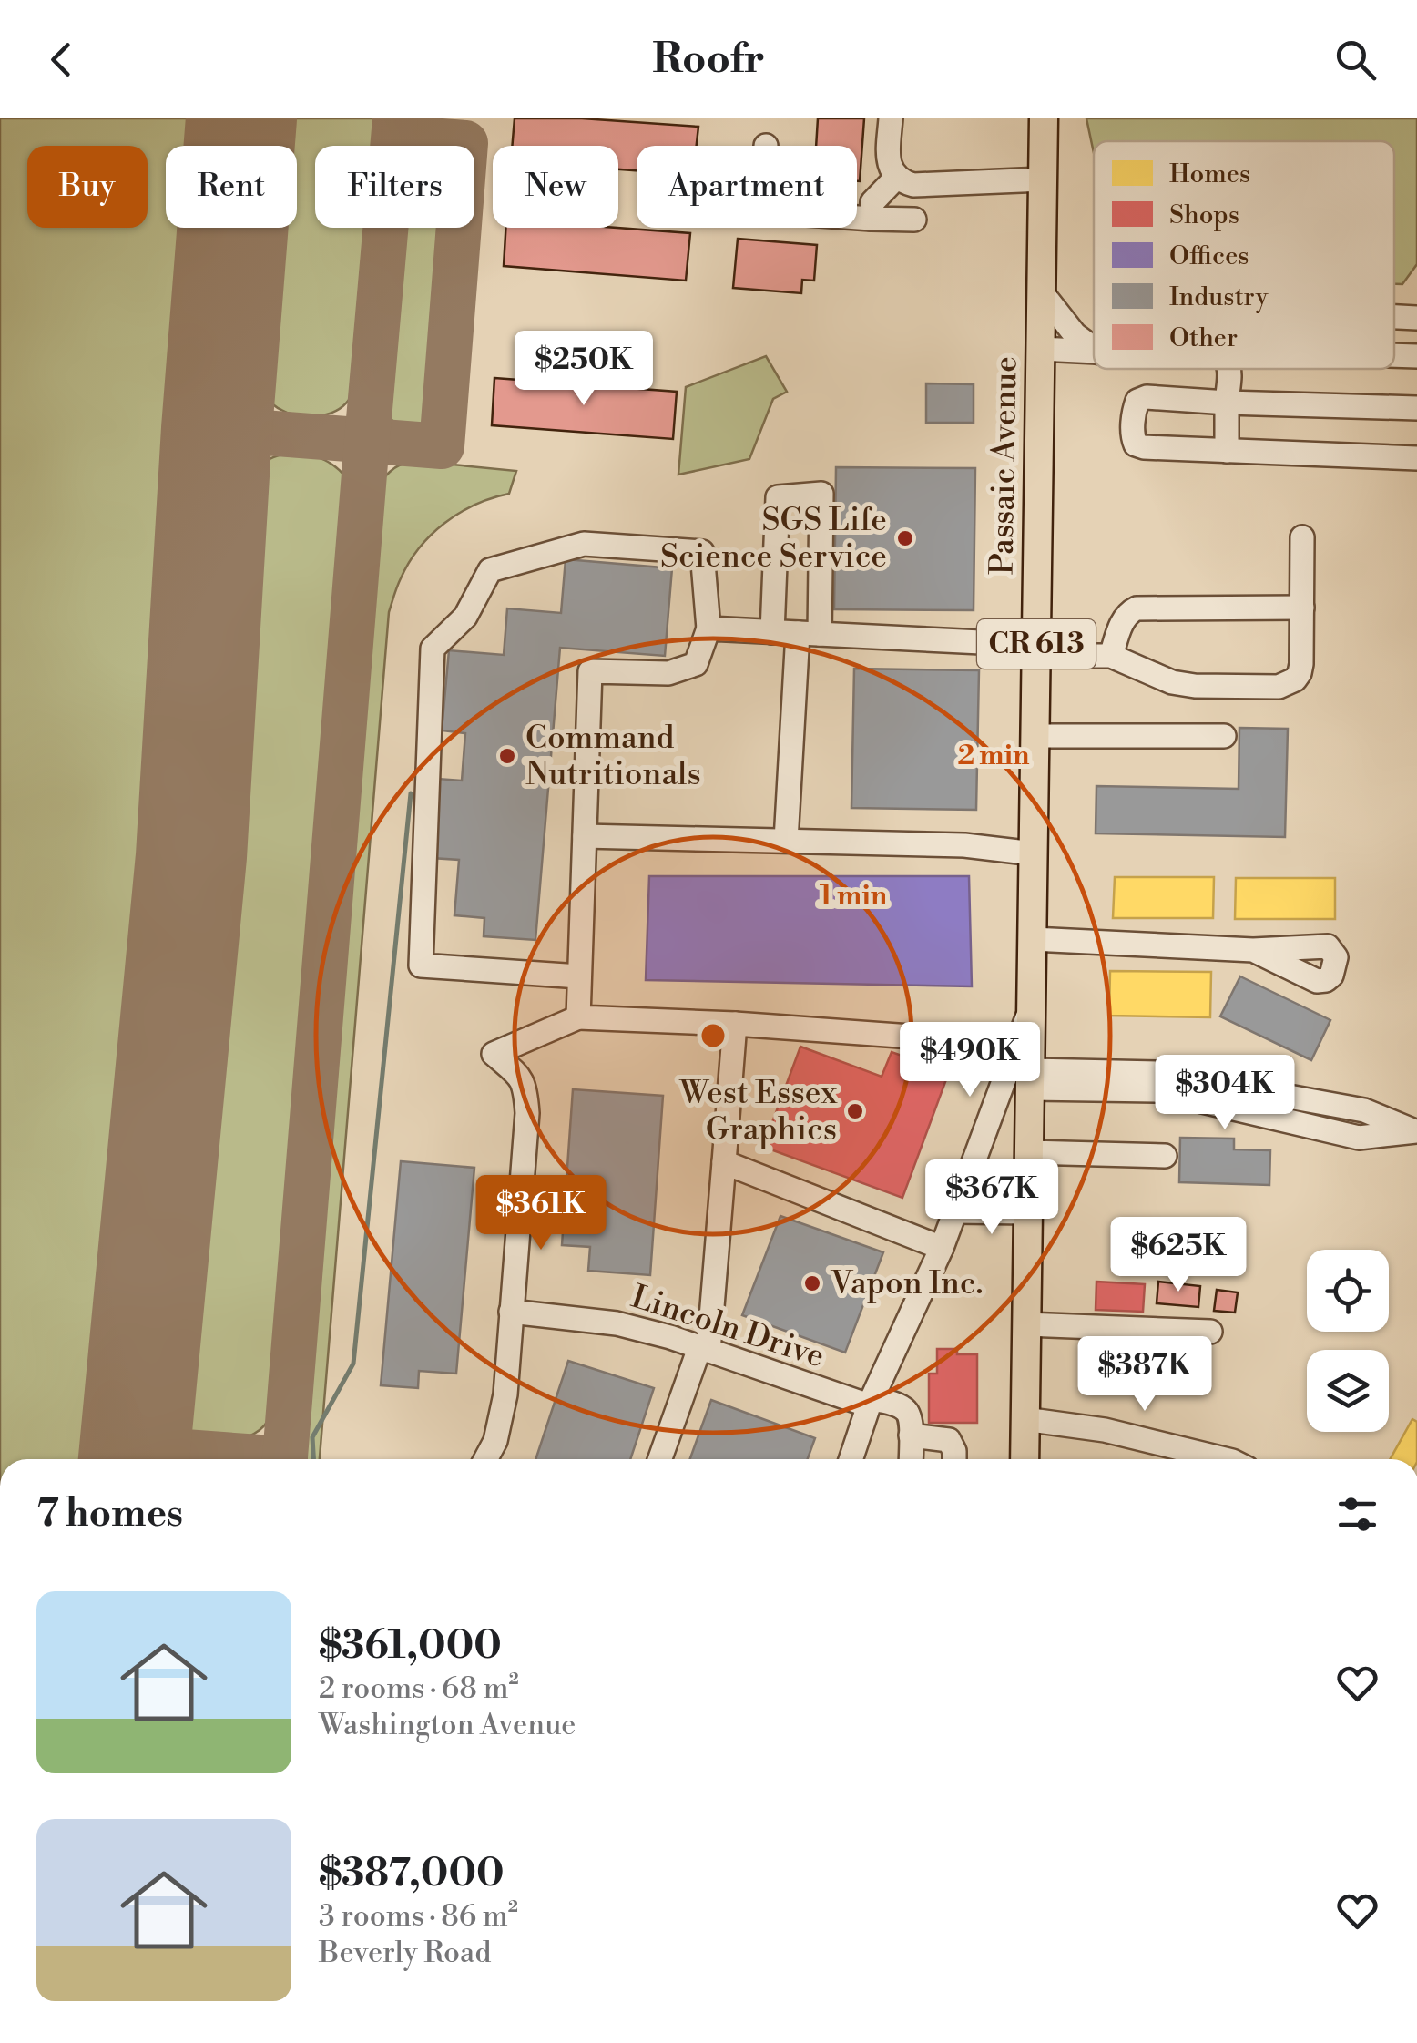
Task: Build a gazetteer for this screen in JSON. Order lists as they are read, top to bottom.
{
  "streets": {
    "main road": ["Passaic Avenue", "CR 613"],
    "street": ["Lincoln Drive"]
  },
  "places": [
    "SGS Life Science Service",
    "Command Nutritionals",
    "West Essex Graphics",
    "Vapon Inc."
  ],
  "legend": [
    "Homes",
    "Shops",
    "Offices",
    "Industry",
    "Other"
  ],
  "page": {
    "header": "Roofr",
    "chip": [
      "Buy",
      "Rent",
      "Filters",
      "New",
      "Apartment"
    ],
    "price": [
      "$250K",
      "$490K",
      "$304K",
      "$367K",
      "$361K",
      "$625K",
      "$387K"
    ],
    "heading": "7 homes",
    "list": [
      {
        "name": "$361,000",
        "note": "2 rooms · 68 m² · Washington Avenue"
      },
      {
        "name": "$387,000",
        "note": "3 rooms · 86 m² · Beverly Road"
      }
    ]
  },
  "rings": ["2 min", "1 min"]
}
